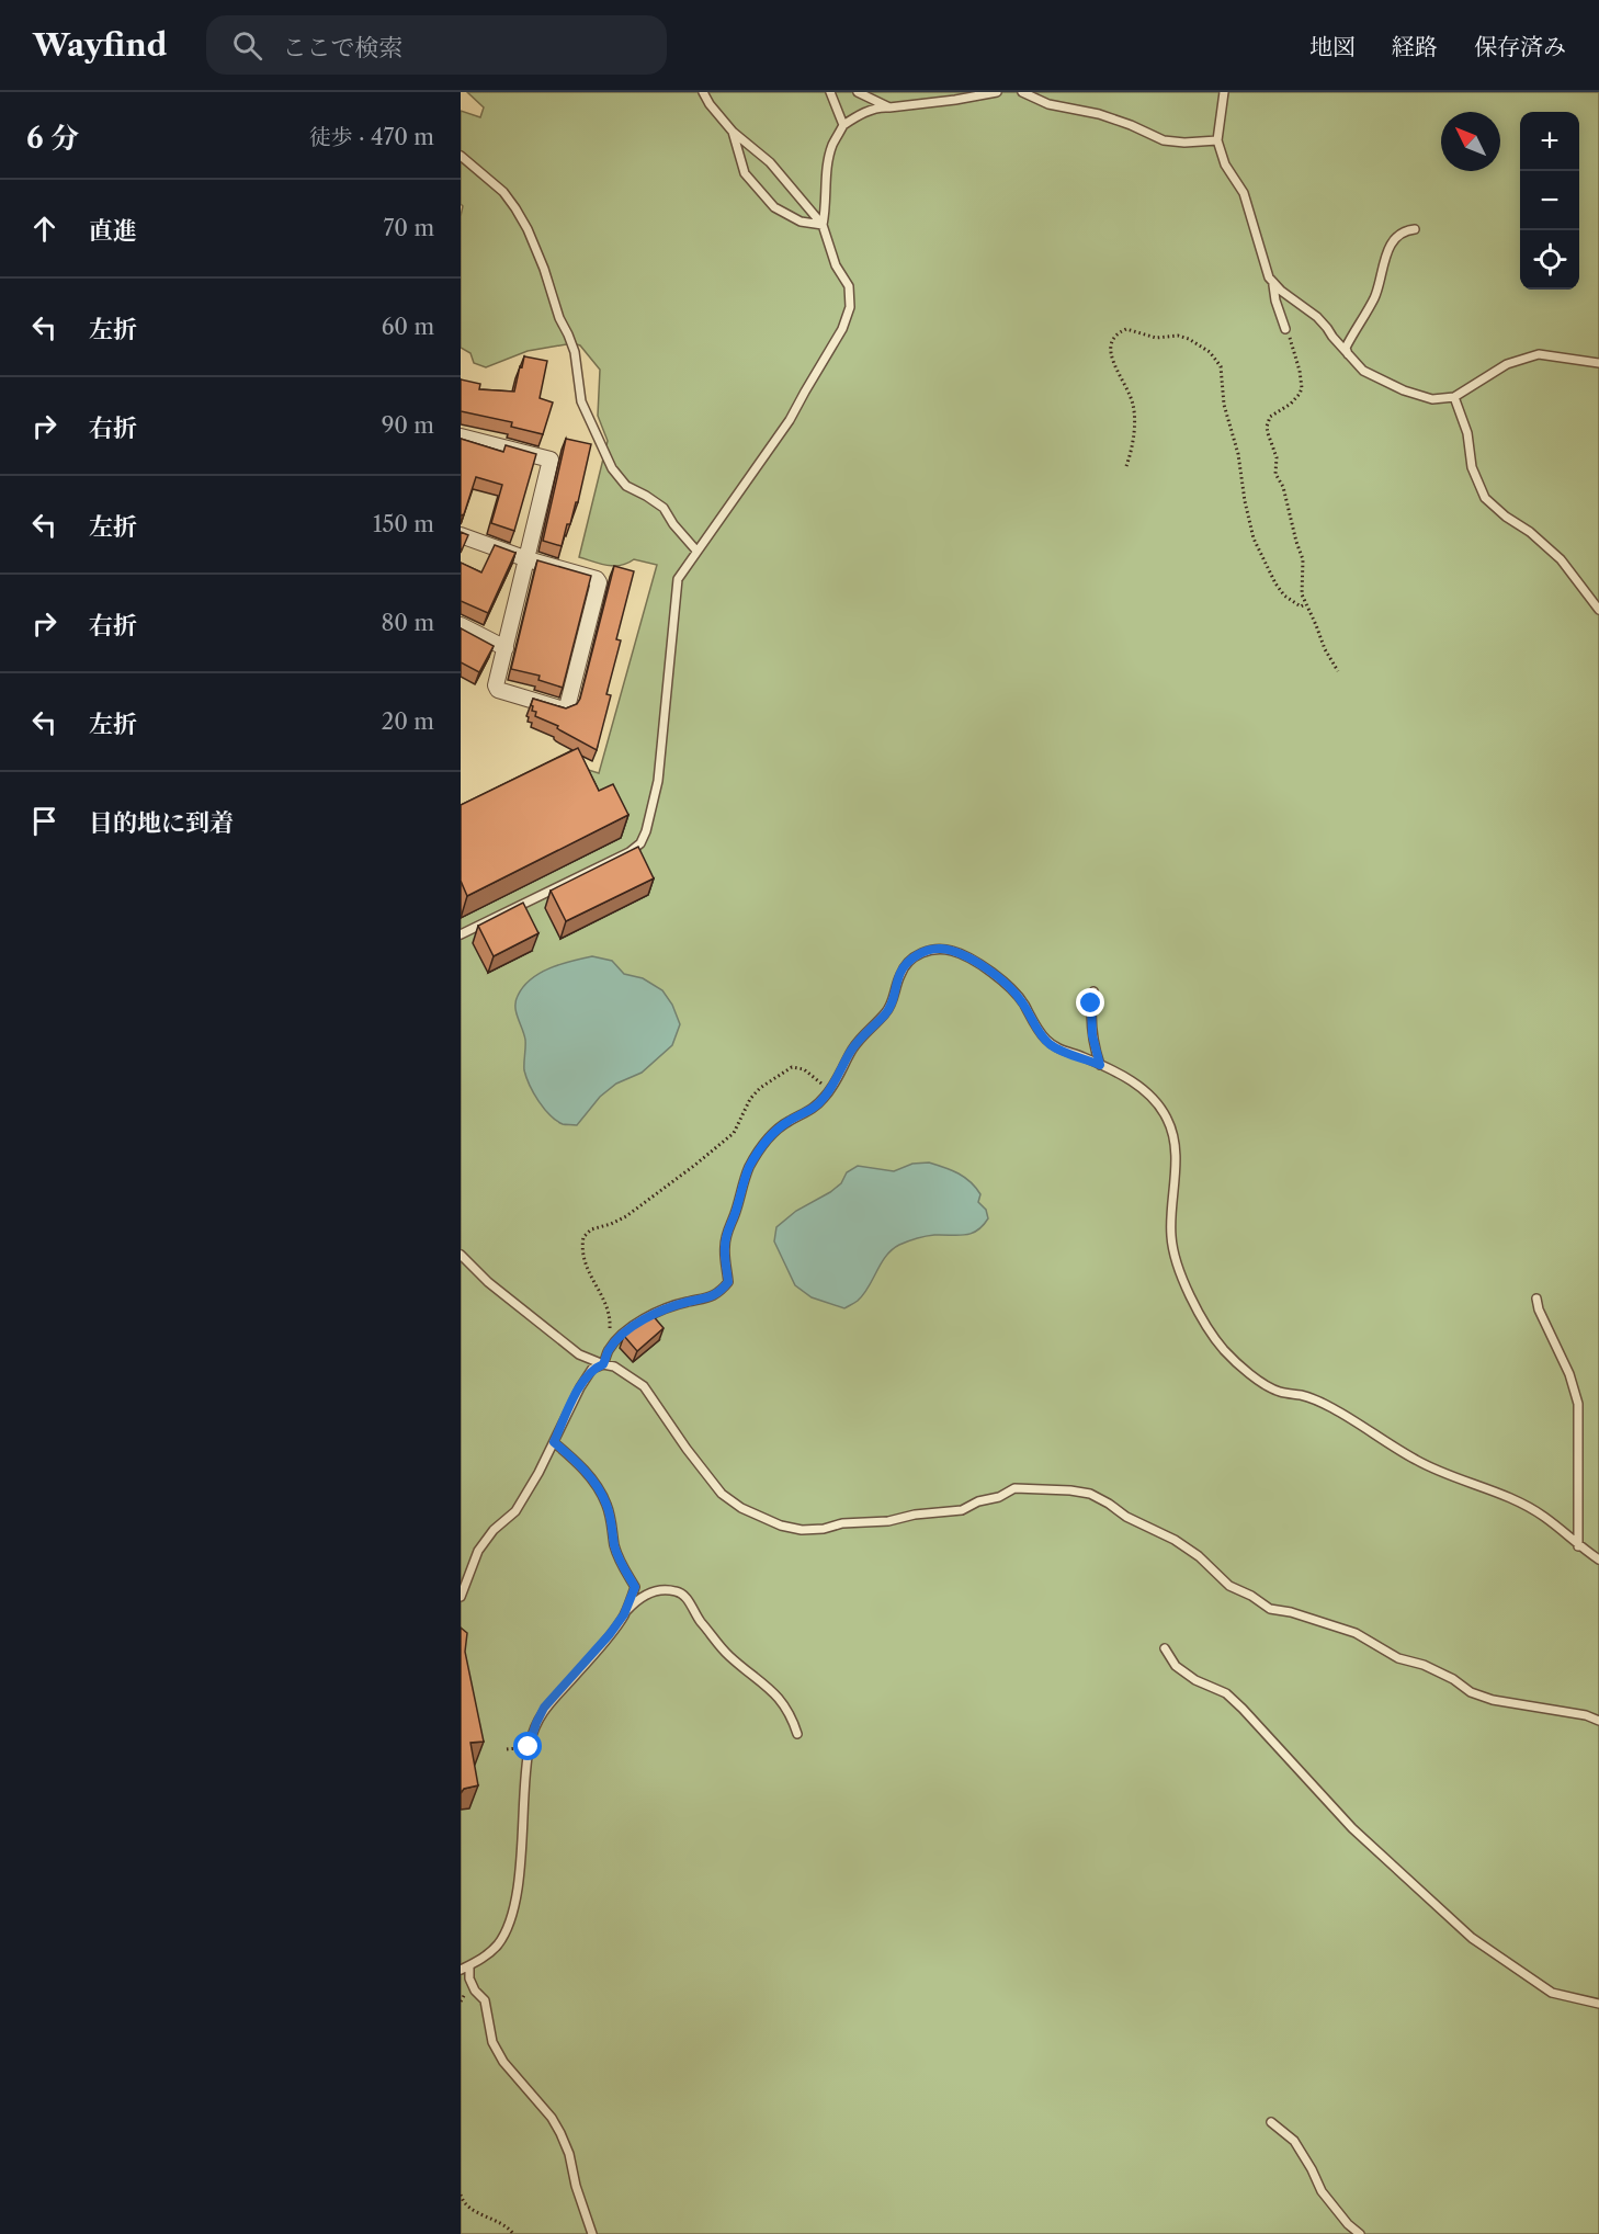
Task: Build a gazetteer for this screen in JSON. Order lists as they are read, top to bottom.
{
  "north": "top left",
  "page": {
    "header": "Wayfind",
    "search": "ここで検索",
    "nav": ["地図", "経路", "保存済み"],
    "heading": ["6 分", "徒歩 · 470 m"],
    "map_buttons": ["+", "−"],
    "list": [
      ["直進", "70 m"],
      ["左折", "60 m"],
      ["右折", "90 m"],
      ["左折", "150 m"],
      ["右折", "80 m"],
      ["左折", "20 m"],
      "目的地に到着"
    ]
  }
}
